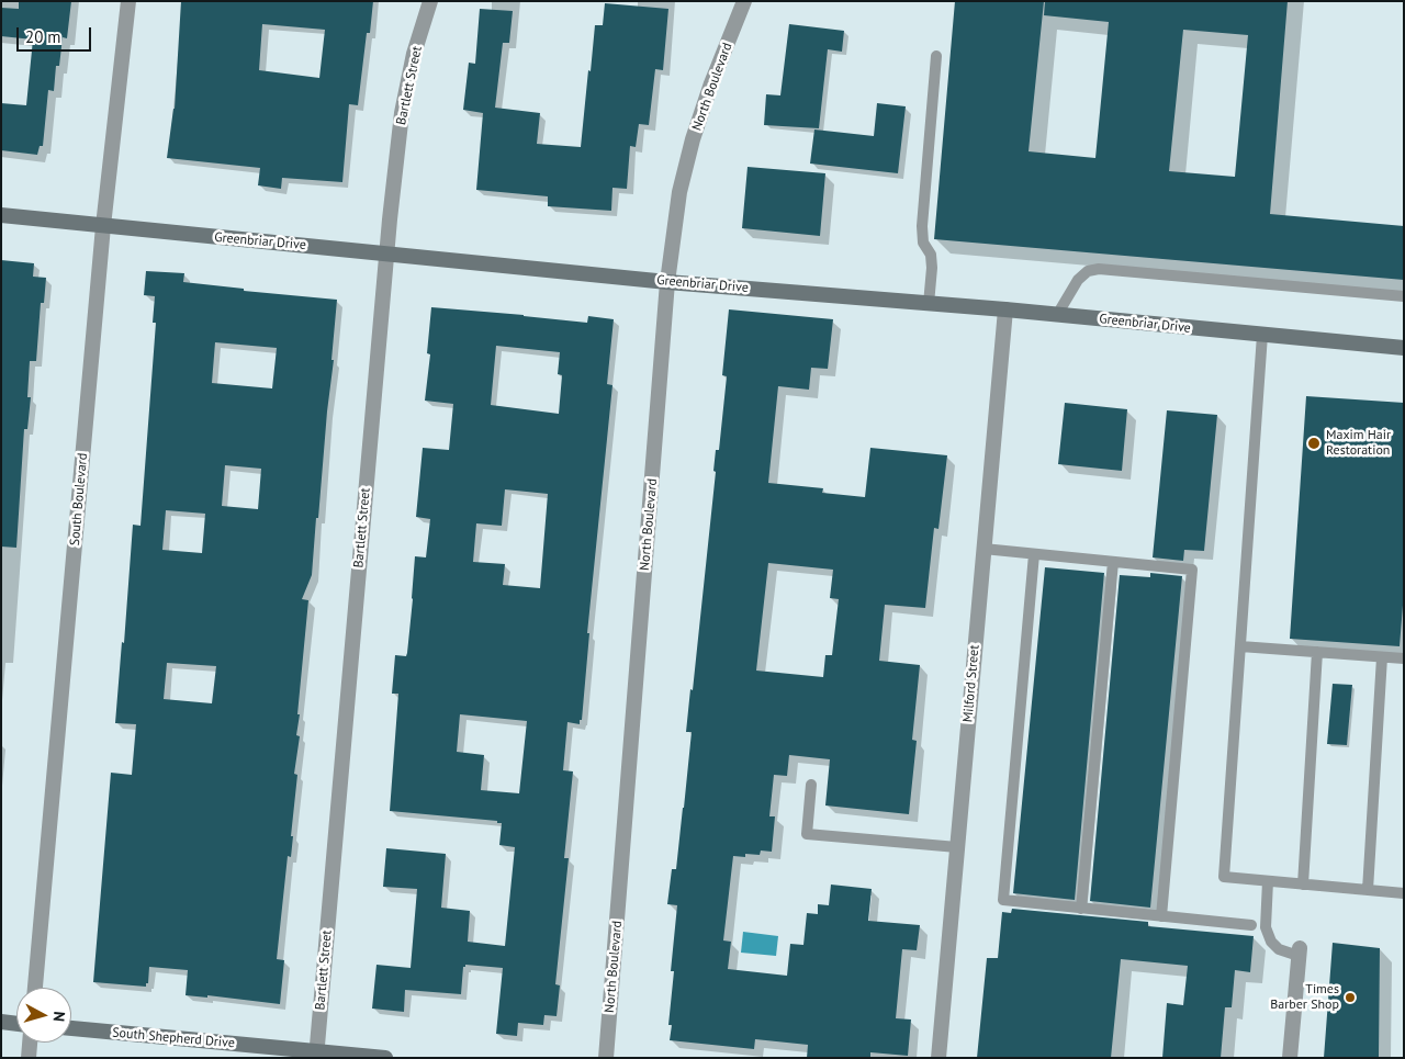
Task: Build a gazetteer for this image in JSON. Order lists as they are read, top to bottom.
{
  "streets": {
    "main road": ["Greenbriar Drive", "South Shepherd Drive"],
    "street": [
      "Bartlett Street",
      "North Boulevard",
      "South Boulevard",
      "Milford Street"
    ]
  },
  "crossings": [
    ["Bartlett Street", "Greenbriar Drive"],
    ["Bartlett Street", "South Shepherd Drive"],
    ["North Boulevard", "Greenbriar Drive"],
    ["Greenbriar Drive", "South Boulevard"],
    ["Greenbriar Drive", "Milford Street"]
  ],
  "places": ["Maxim Hair Restoration", "Times Barber Shop"],
  "scale_bar": "20 m",
  "north": "right"
}
